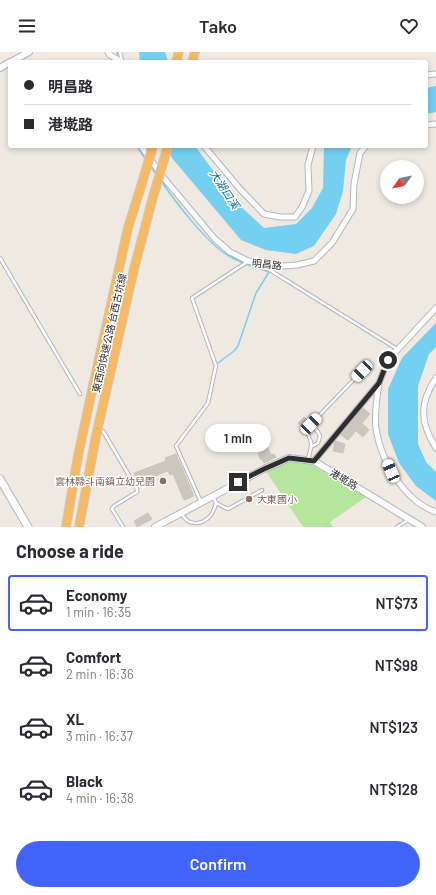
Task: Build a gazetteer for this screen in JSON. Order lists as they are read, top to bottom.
{
  "streets": {
    "highway": ["東西向快速公路 台西古坑線"],
    "street": ["明昌路", "港墘路"]
  },
  "water": ["大湖口溪"],
  "places": ["雲林縣斗南鎮立幼兒園", "大東國小"],
  "north": "bottom left",
  "page": {
    "header": "Tako",
    "banner": ["明昌路", "港墘路"],
    "bubble": "1 min",
    "heading": "Choose a ride",
    "list": [
      {
        "name": "Economy",
        "note": "1 min · 16:35",
        "value": "NT$73"
      },
      {
        "name": "Comfort",
        "note": "2 min · 16:36",
        "value": "NT$98"
      },
      {
        "name": "XL",
        "note": "3 min · 16:37",
        "value": "NT$123"
      },
      {
        "name": "Black",
        "note": "4 min · 16:38",
        "value": "NT$128"
      }
    ],
    "buttons": "Confirm"
  }
}
